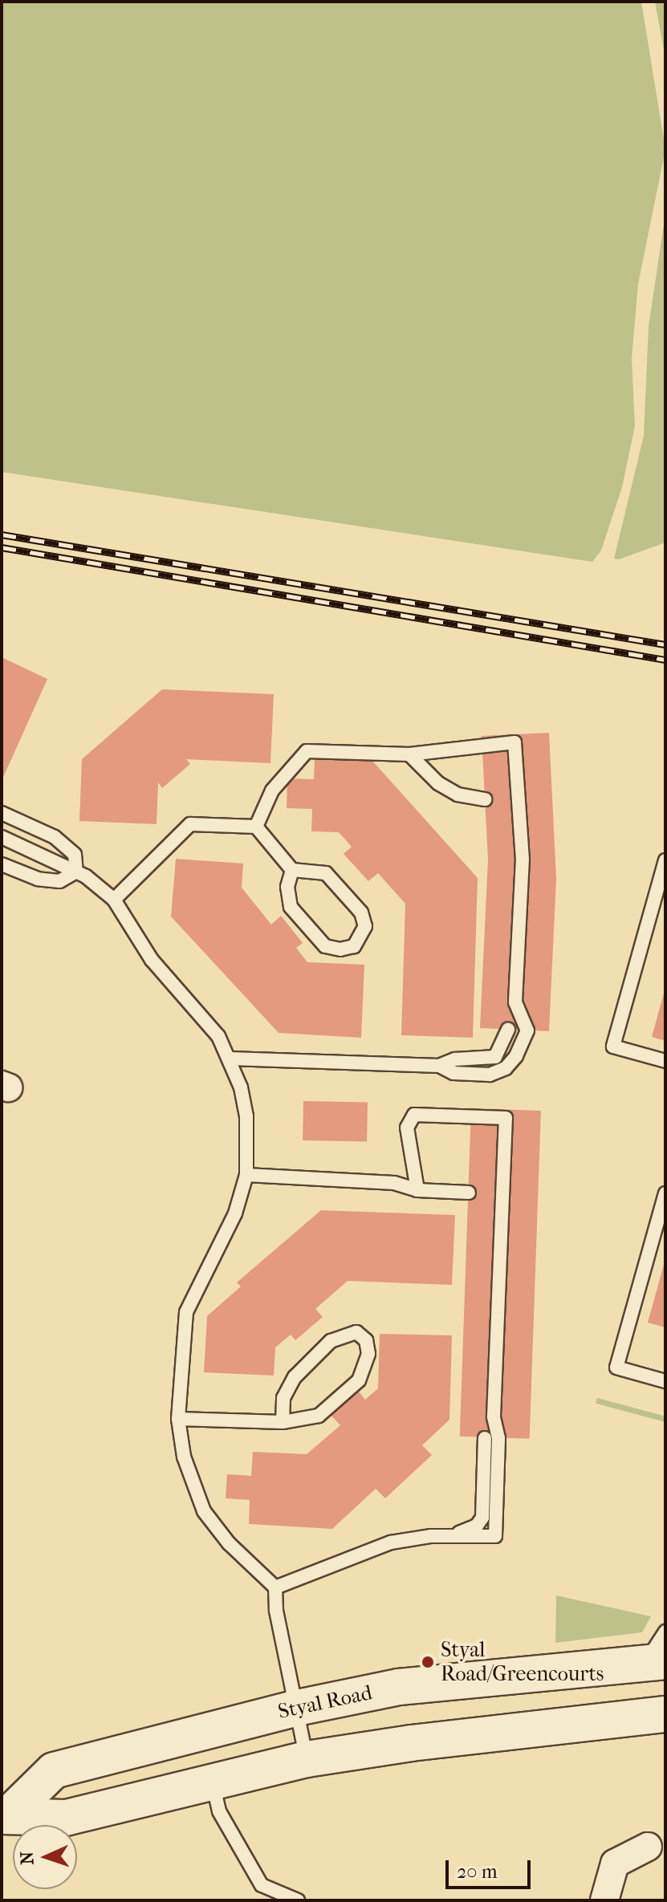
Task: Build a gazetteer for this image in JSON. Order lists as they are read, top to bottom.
{
  "streets": {
    "main road": ["Styal Road"]
  },
  "places": ["Styal Road/Greencourts"],
  "scale_bar": "20 m",
  "north": "left"
}
